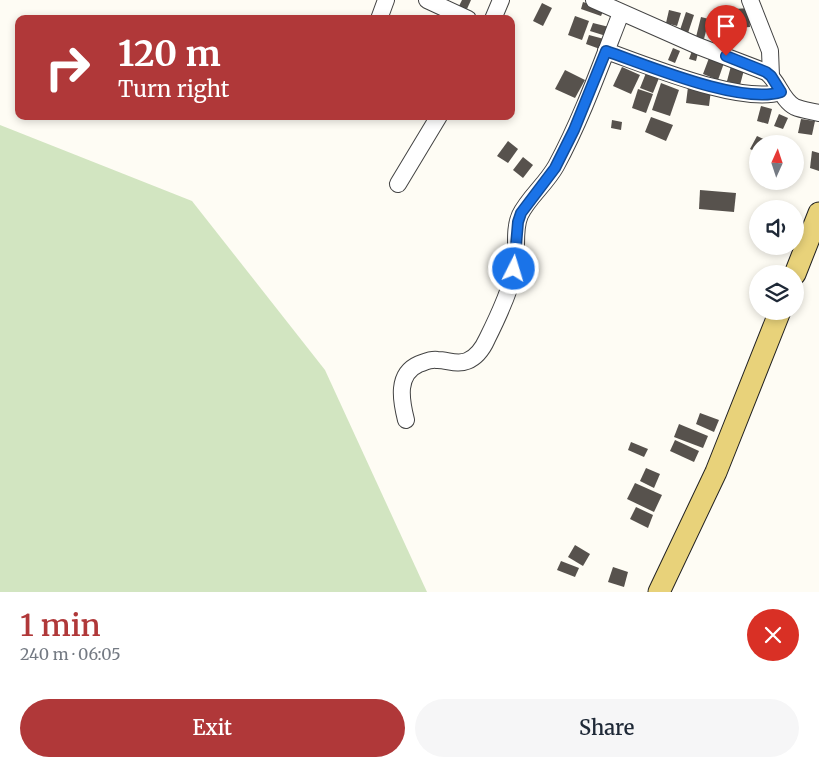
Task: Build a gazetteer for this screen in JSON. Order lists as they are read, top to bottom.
{
  "north": "top",
  "page": {
    "turn": ["120 m", "Turn right"],
    "heading": ["1 min", "240 m · 06:05"],
    "buttons": ["Exit", "Share"]
  }
}
